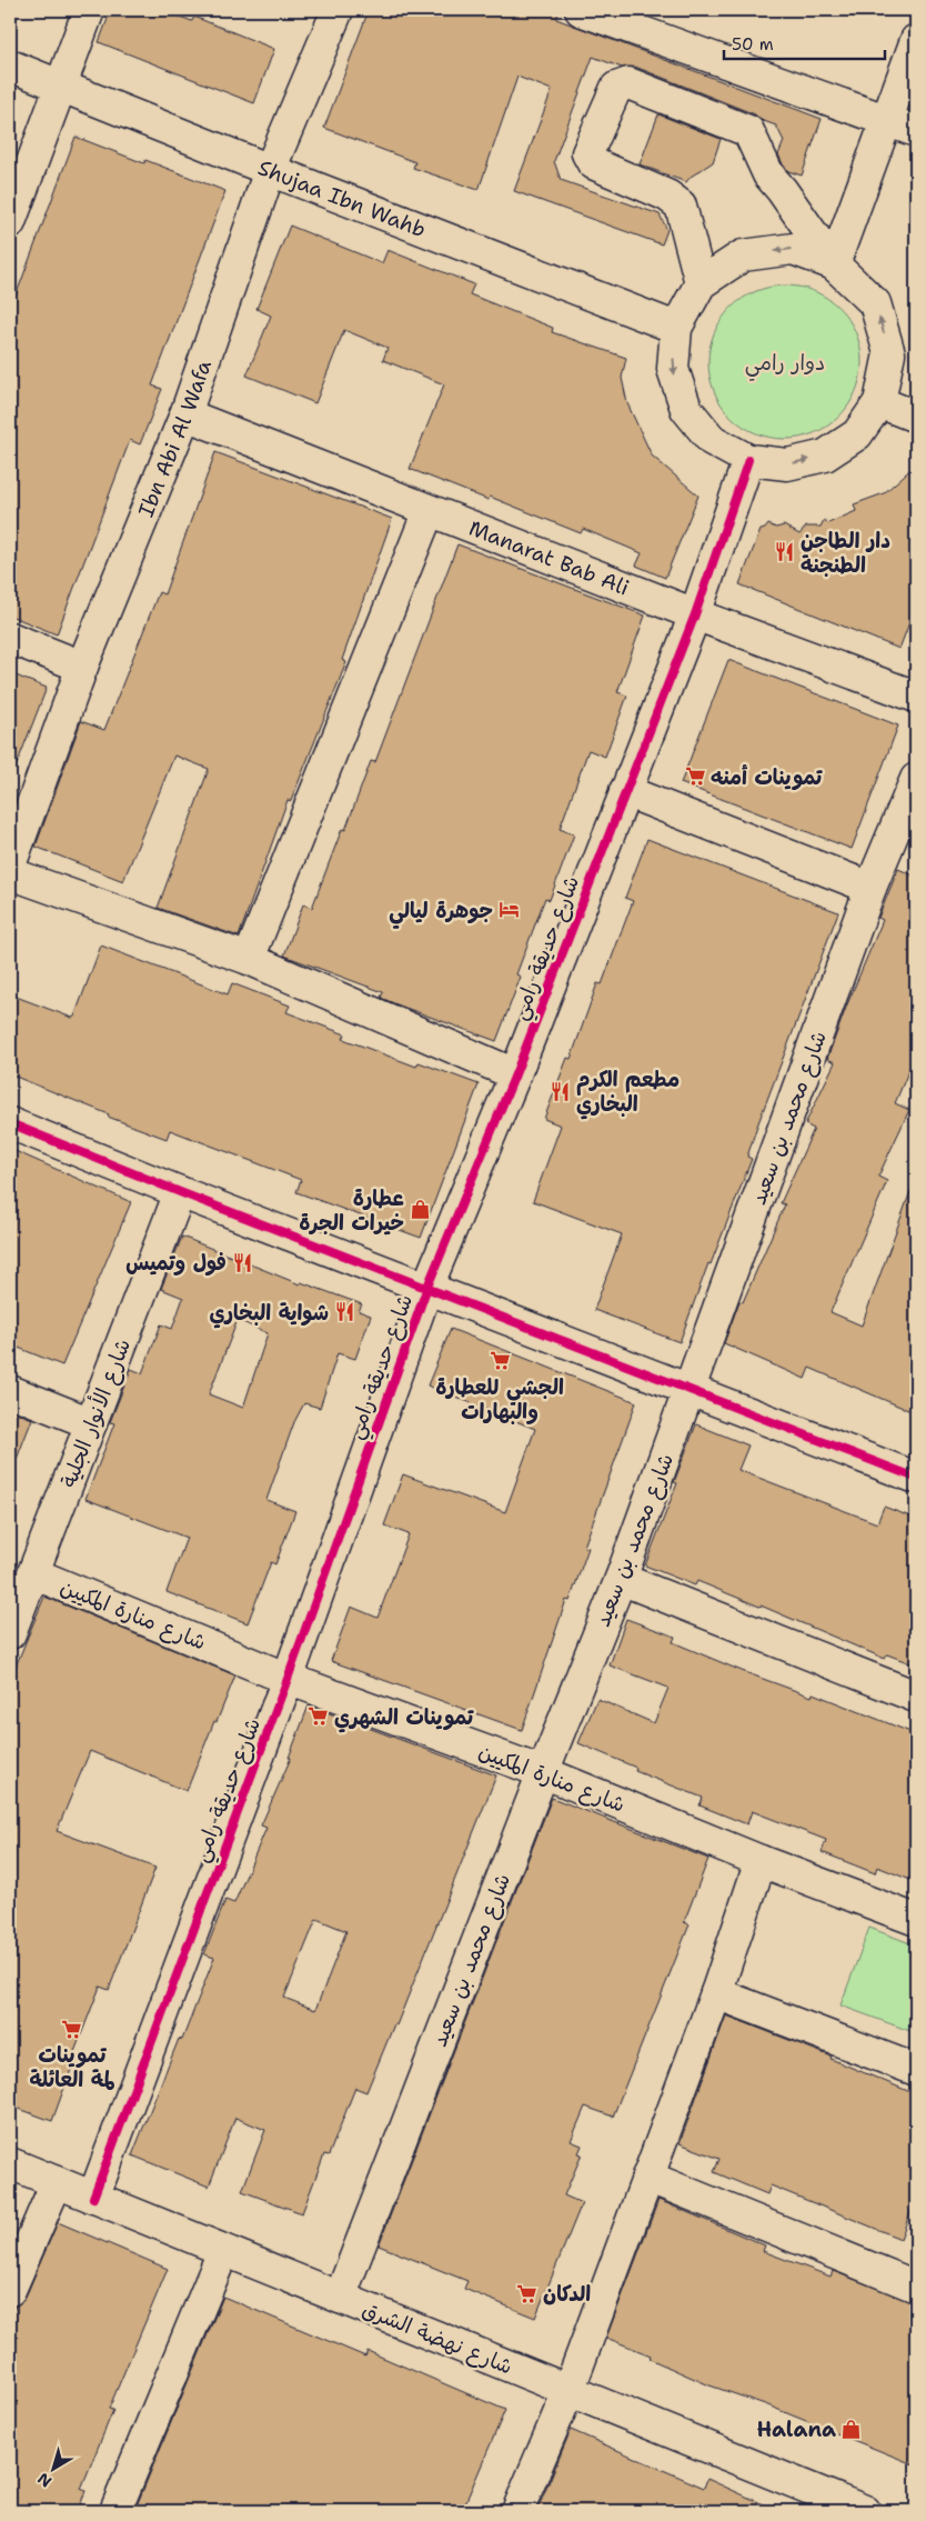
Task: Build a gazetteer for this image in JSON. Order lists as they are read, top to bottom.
{
  "streets": {
    "street": [
      "Shujaa Ibn Wahb",
      "Ibn Abi Al Wafa",
      "Manarat Bab Ali",
      "شارع حديقة رامي",
      "شارع محمد بن سعيد",
      "شارع الأنوار الجلية",
      "شارع منارة المكيين",
      "شارع نهضة الشرق"
    ]
  },
  "crossings": [
    ["Shujaa Ibn Wahb", "Ibn Abi Al Wafa"],
    ["Ibn Abi Al Wafa", "Manarat Bab Ali"],
    ["Manarat Bab Ali", "شارع حديقة رامي"],
    ["شارع حديقة رامي", "شارع منارة المكيين"],
    ["شارع حديقة رامي", "شارع نهضة الشرق"],
    ["شارع محمد بن سعيد", "شارع منارة المكيين"],
    ["شارع محمد بن سعيد", "شارع نهضة الشرق"],
    ["شارع الأنوار الجلية", "شارع منارة المكيين"]
  ],
  "parks": ["دوار رامي"],
  "places": {
    "restaurant": [
      "دار الطاجن الطنجنة",
      "مطعم الكرم البخاري",
      "فول وتميس",
      "شواية البخاري"
    ],
    "supermarket": [
      "تموينات أمنه",
      "الجشي للعطارة والبهارات",
      "تموينات الشهري",
      "تموينات لمة العائلة",
      "الدكان"
    ],
    "hotel": ["جوهرة ليالي"],
    "shop": ["عطارة خيرات الجرة", "Halana"]
  },
  "scale_bar": "50 m",
  "north": "bottom left"
}
